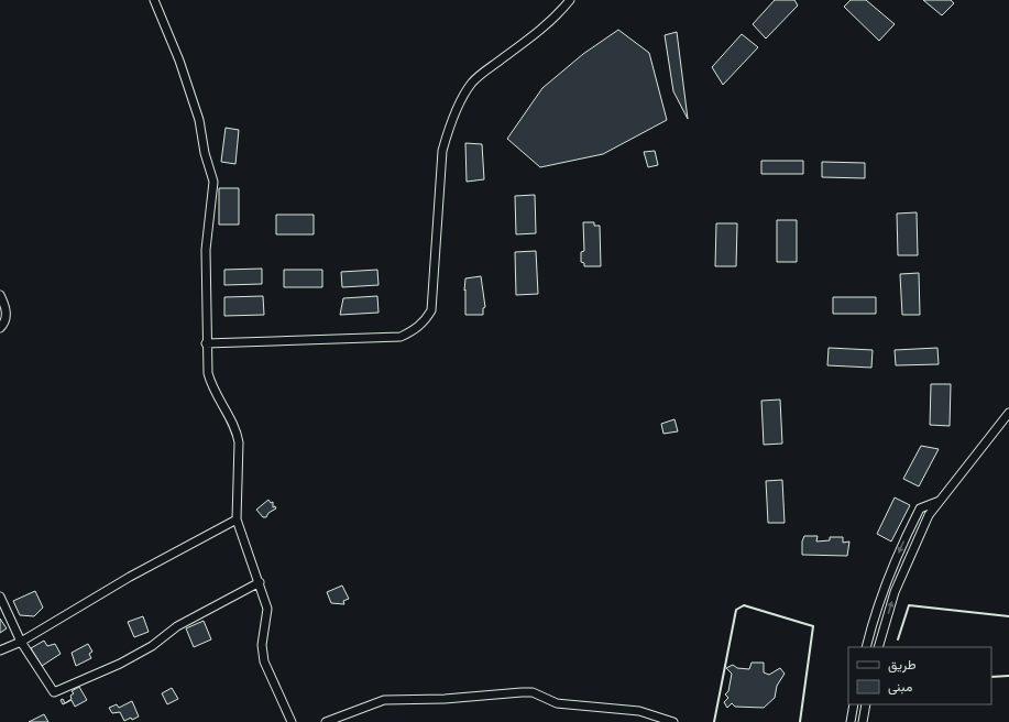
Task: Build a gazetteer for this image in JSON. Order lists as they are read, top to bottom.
{
  "legend": ["طريق", "مبنى"]
}
